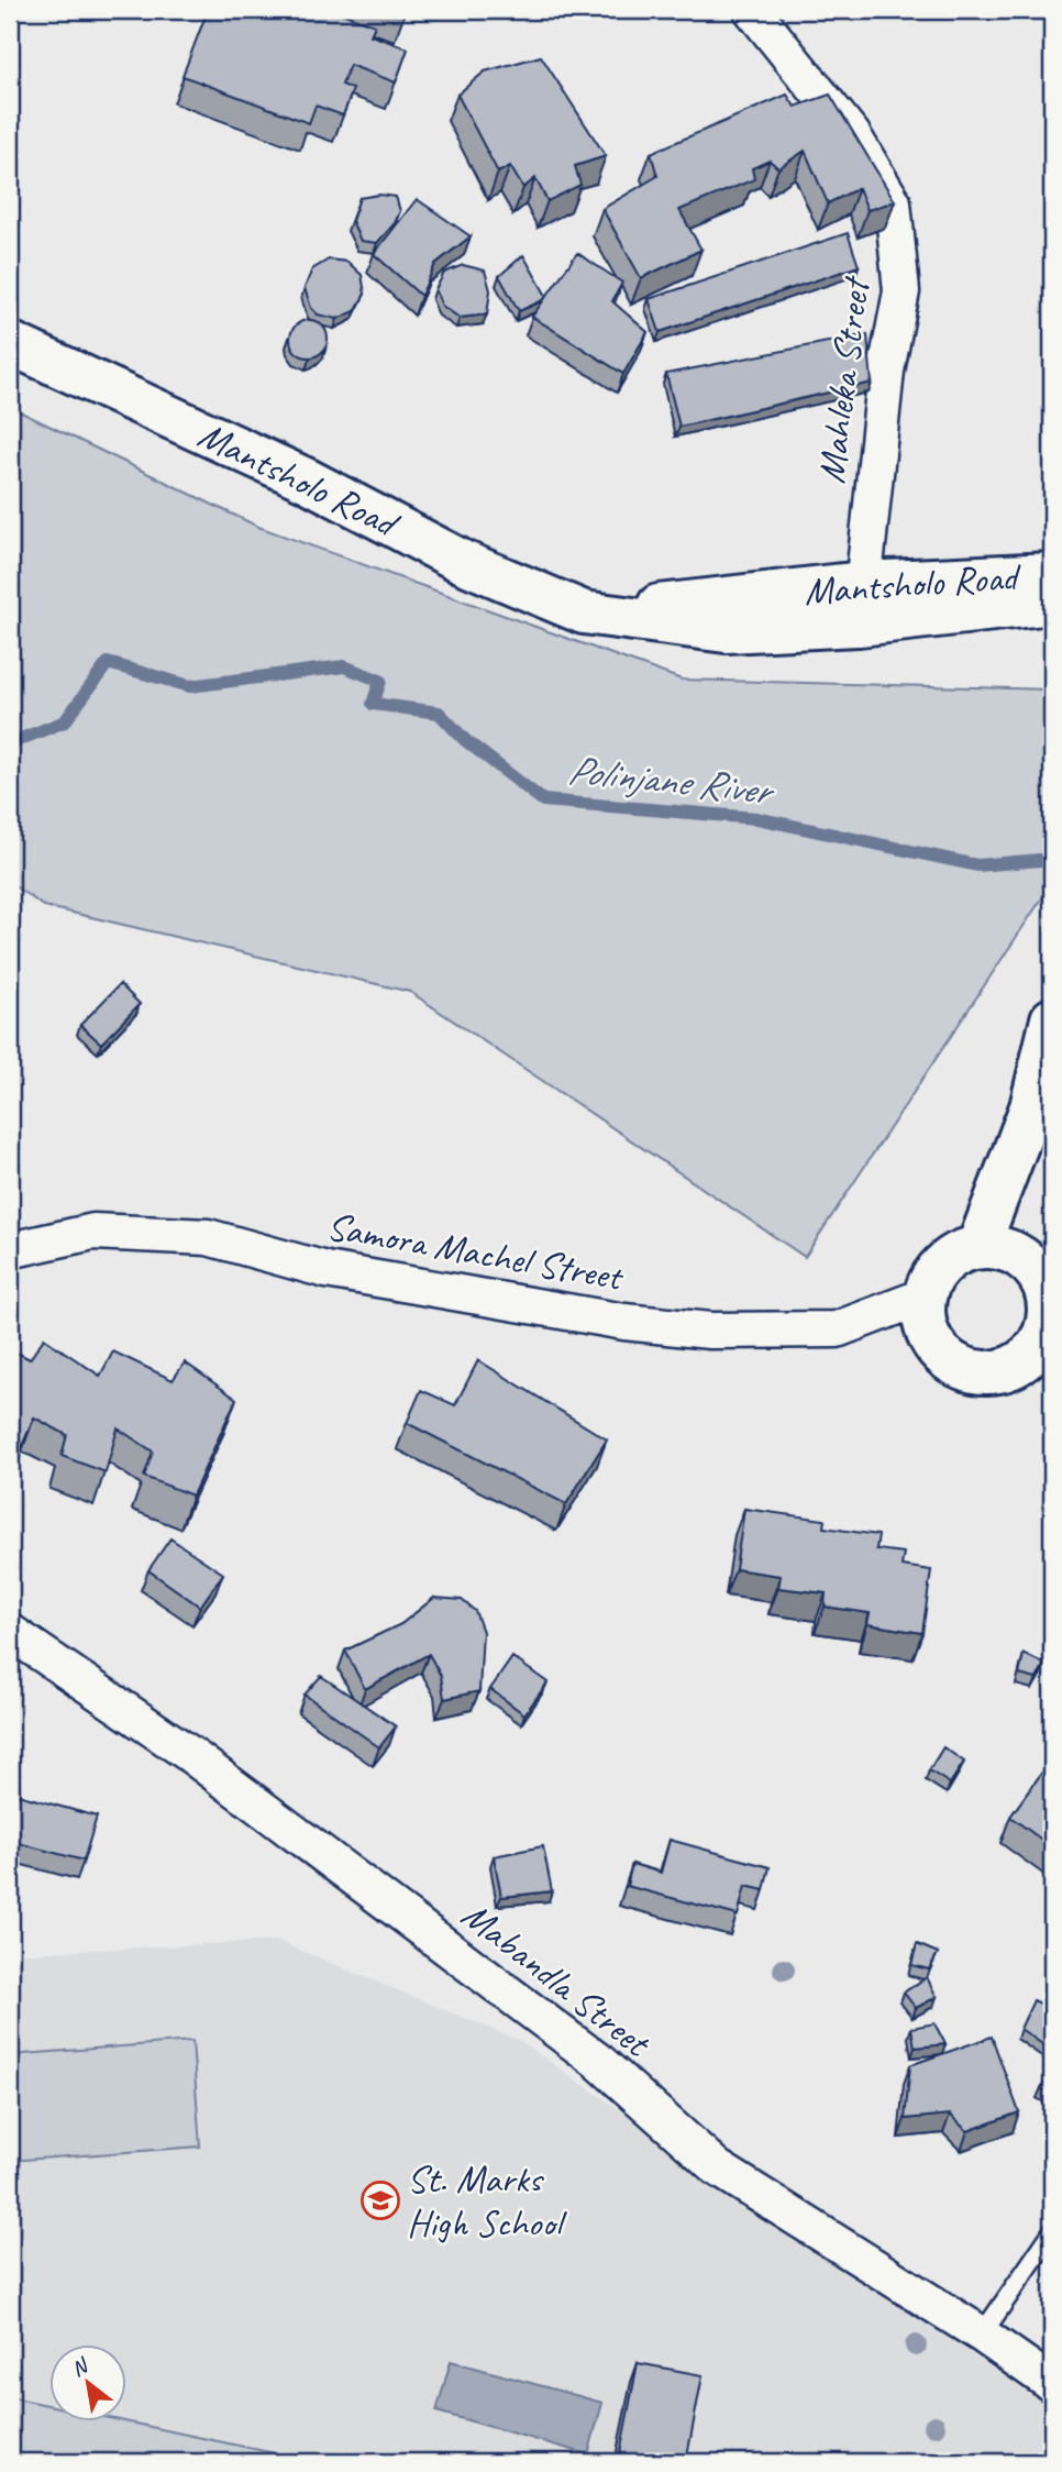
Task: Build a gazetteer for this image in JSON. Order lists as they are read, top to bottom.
{
  "streets": {
    "street": [
      "Mahleka Street",
      "Mantsholo Road",
      "Samora Machel Street",
      "Mabandla Street"
    ]
  },
  "crossings": [
    ["Mahleka Street", "Mantsholo Road"]
  ],
  "water": ["Polinjane River"],
  "places": {
    "school or university": ["St. Marks High School"]
  },
  "north": "top left"
}
